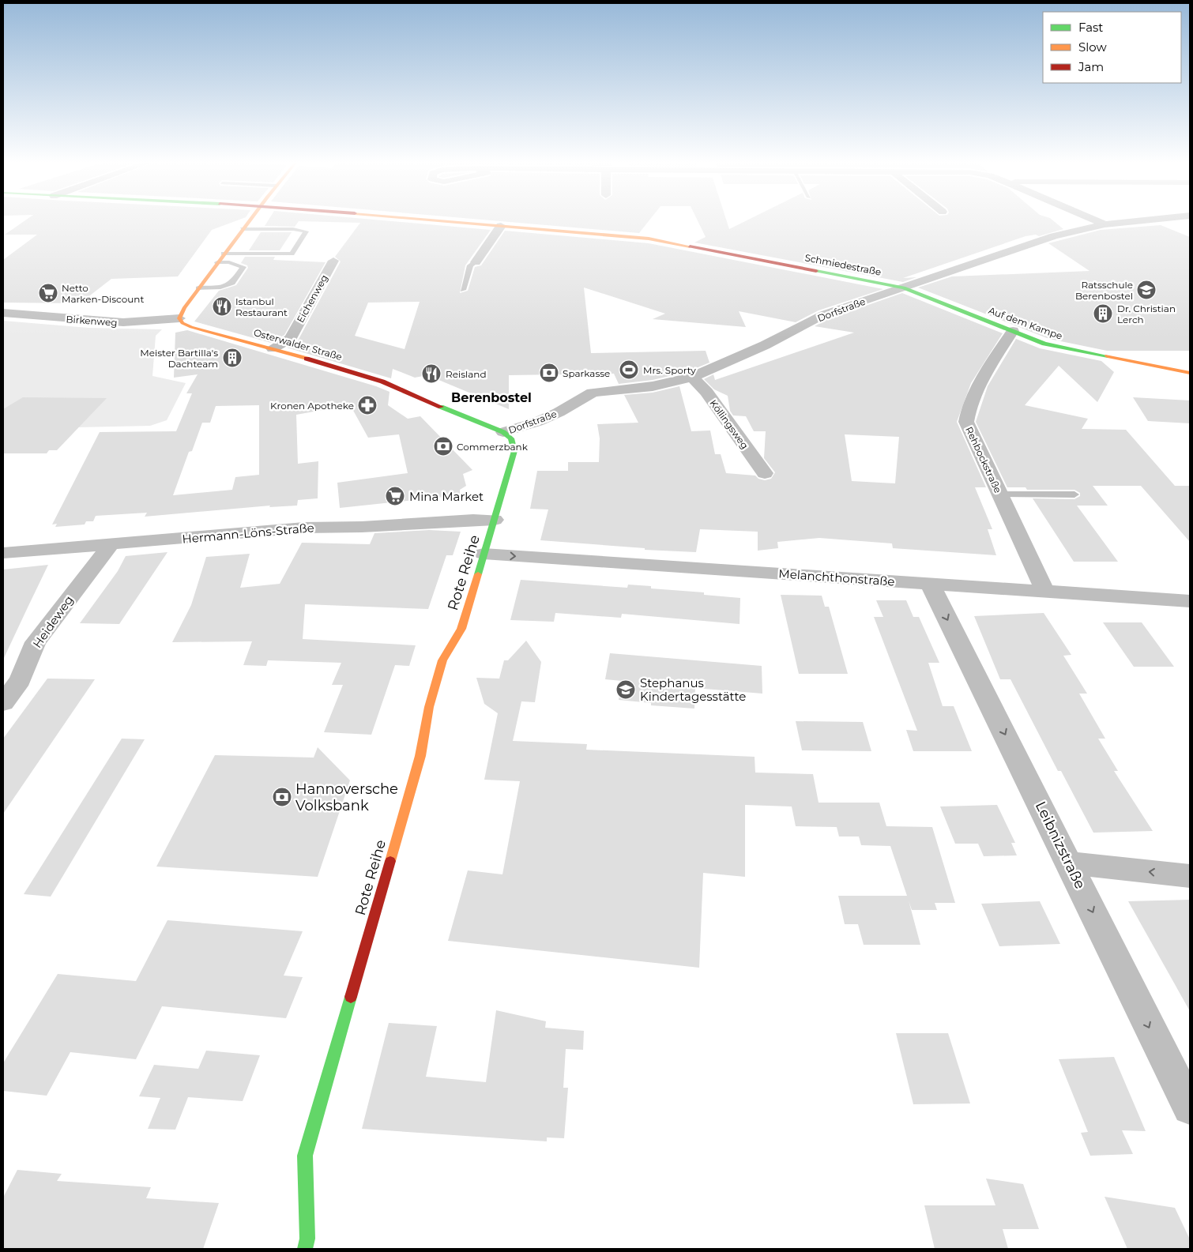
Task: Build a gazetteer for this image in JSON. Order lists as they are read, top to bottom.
{
  "streets": {
    "street": [
      "Schmiedestraße",
      "Eichenweg",
      "Dorfstraße",
      "Birkenweg",
      "Auf dem Kampe",
      "Osterwalder Straße",
      "Köllingsweg",
      "Rehbockstraße",
      "Hermann-Löns-Straße",
      "Rote Reihe",
      "Melanchthonstraße",
      "Heideweg",
      "Leibnizstraße"
    ]
  },
  "crossings": [
    ["Schmiedestraße", "Dorfstraße"],
    ["Schmiedestraße", "Auf dem Kampe"],
    ["Eichenweg", "Osterwalder Straße"],
    ["Dorfstraße", "Auf dem Kampe"],
    ["Dorfstraße", "Osterwalder Straße"],
    ["Dorfstraße", "Köllingsweg"],
    ["Birkenweg", "Osterwalder Straße"],
    ["Auf dem Kampe", "Rehbockstraße"],
    ["Rehbockstraße", "Melanchthonstraße"],
    ["Hermann-Löns-Straße", "Rote Reihe"],
    ["Hermann-Löns-Straße", "Heideweg"],
    ["Rote Reihe", "Melanchthonstraße"],
    ["Melanchthonstraße", "Leibnizstraße"]
  ],
  "one_way": ["Melanchthonstraße", "Leibnizstraße"],
  "districts": ["Berenbostel"],
  "places": {
    "school or university": ["Ratsschule Berenbostel", "Stephanus Kindertagesstätte"],
    "supermarket": ["Netto Marken-Discount", "Mina Market"],
    "restaurant": ["Istanbul Restaurant", "Reisland"],
    "building": ["Dr. Christian Lerch", "Meister Bartilla's Dachteam"],
    "sports": ["Mrs. Sporty"],
    "bank": ["Sparkasse", "Commerzbank", "Hannoversche Volksbank"],
    "pharmacy": ["Kronen Apotheke"]
  },
  "legend": ["Fast", "Slow", "Jam"]
}
